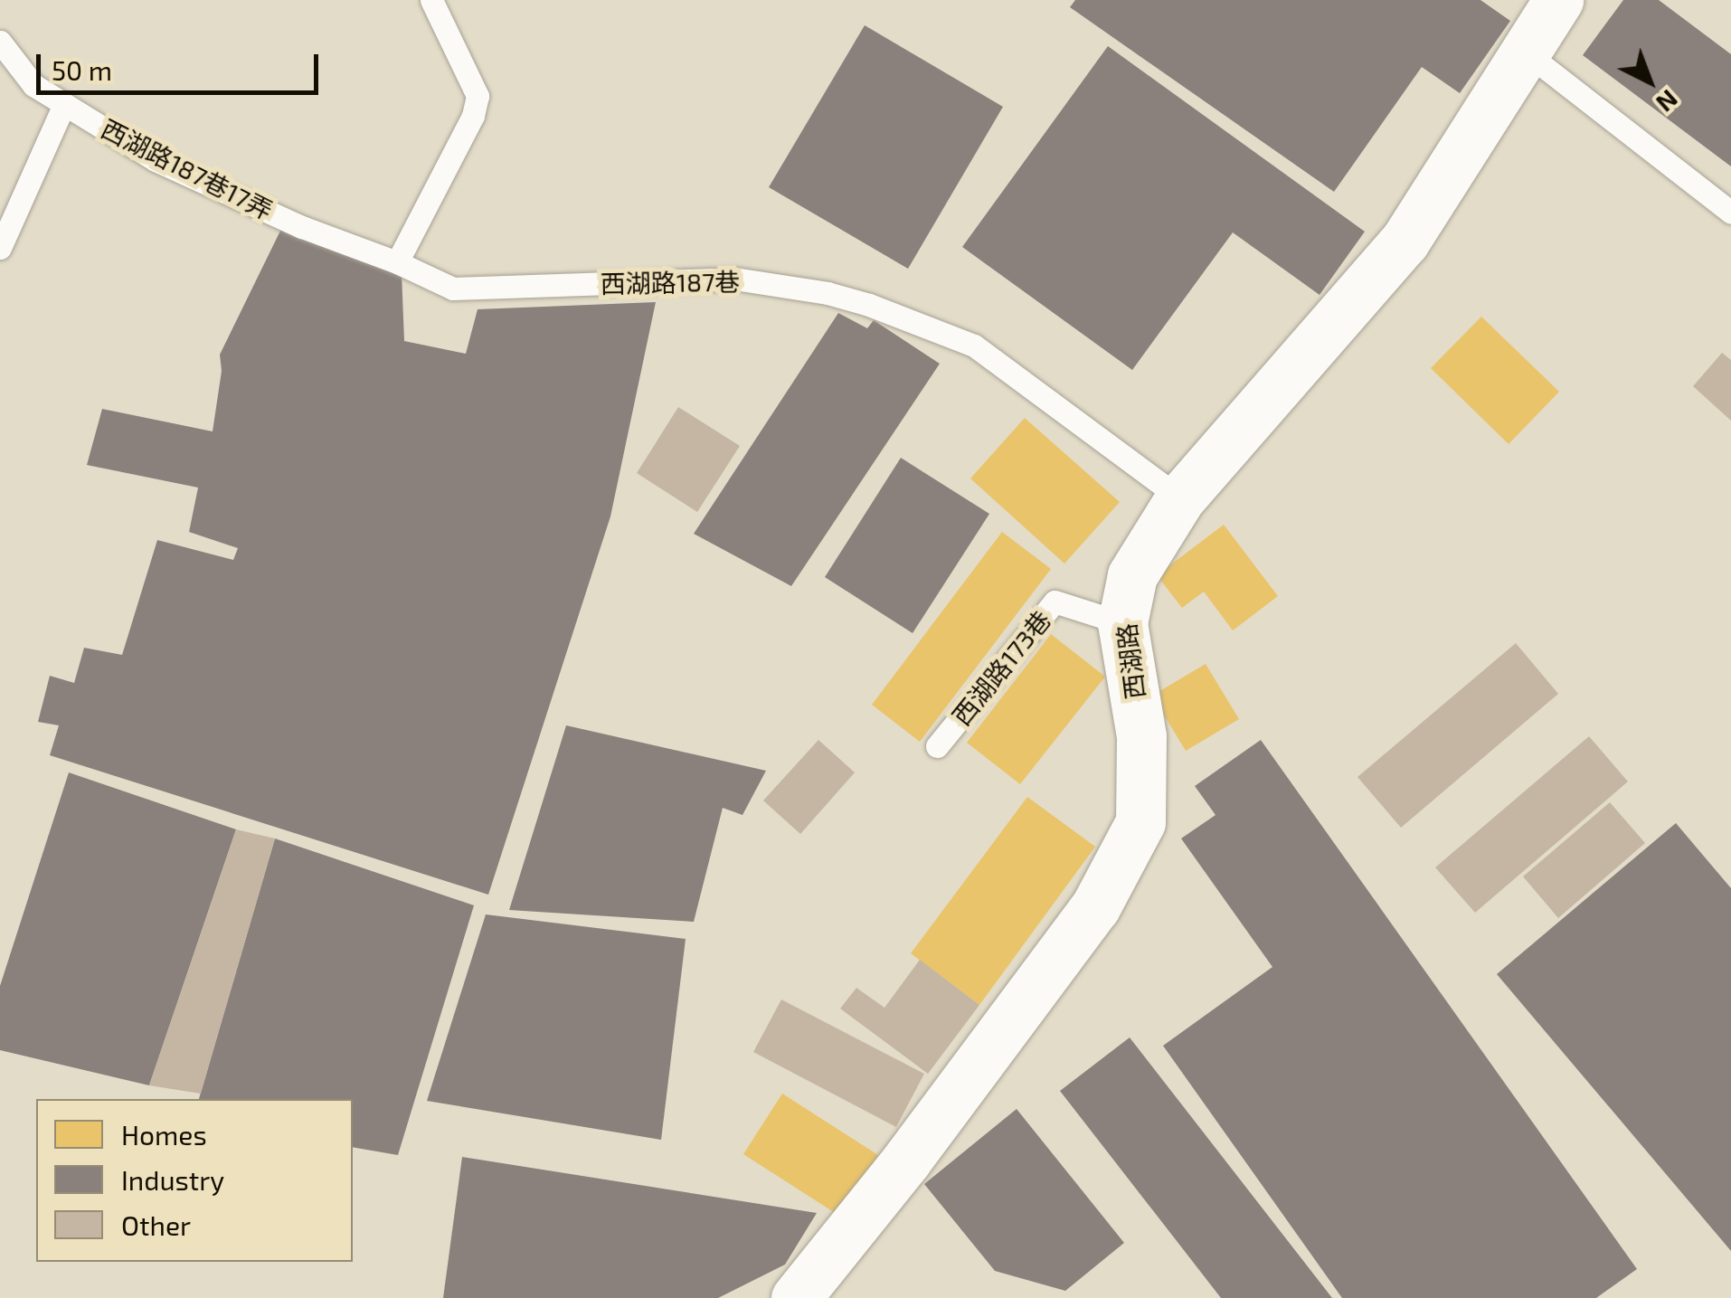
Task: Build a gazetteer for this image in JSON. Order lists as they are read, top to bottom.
{
  "streets": {
    "street": ["西湖路"],
    "lane": ["西湖路187巷17弄", "西湖路187巷", "西湖路173巷"]
  },
  "crossings": [
    ["西湖路187巷17弄", "西湖路187巷"],
    ["西湖路187巷", "西湖路"],
    ["西湖路", "西湖路173巷"]
  ],
  "legend": ["Homes", "Industry", "Other"],
  "scale_bar": "50 m",
  "north": "bottom right"
}
